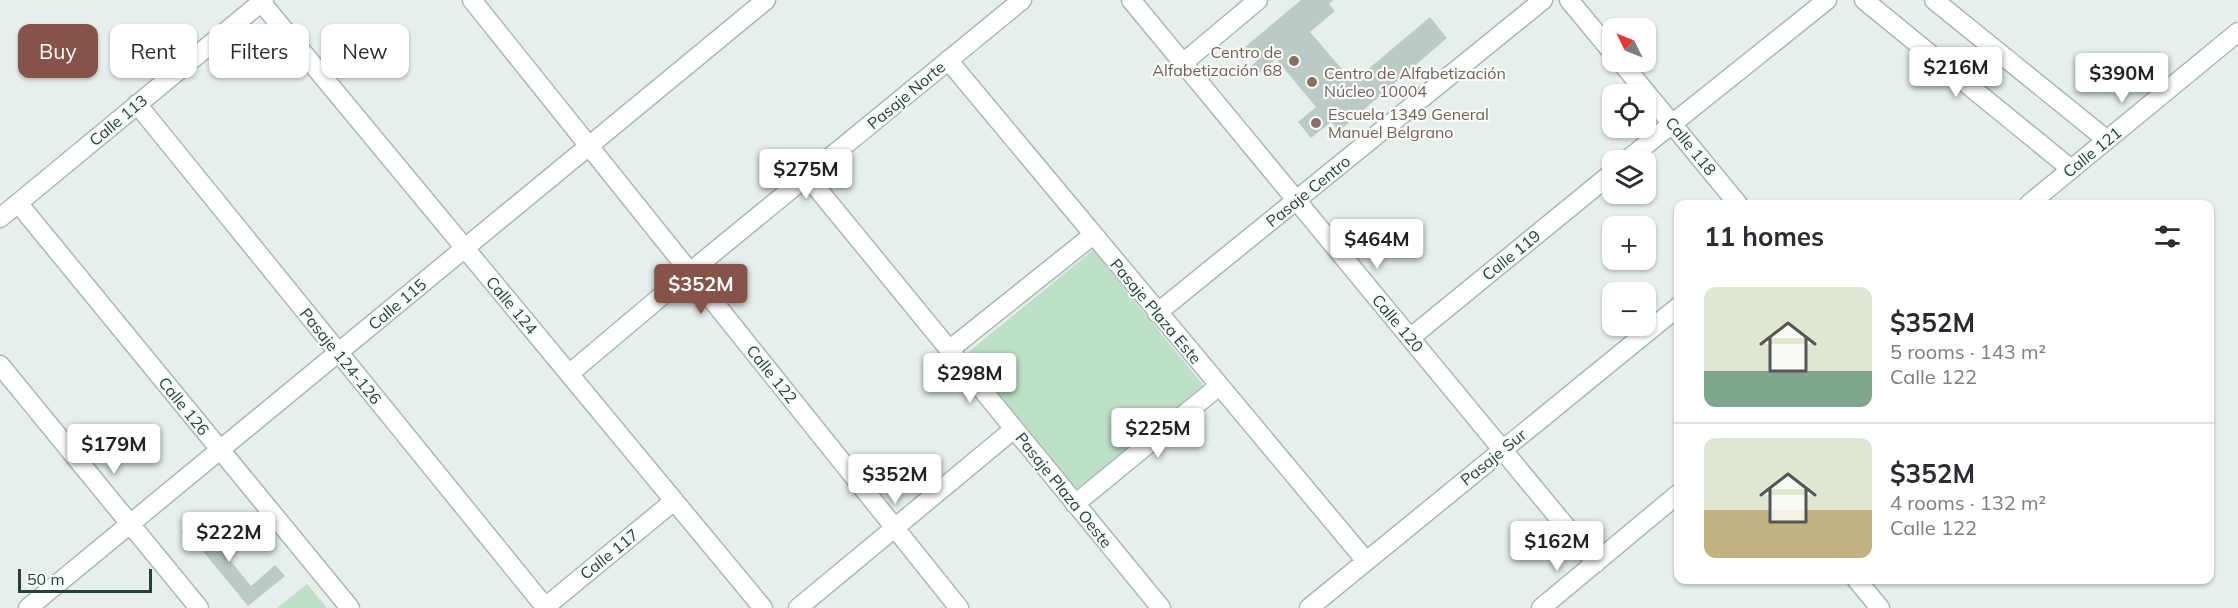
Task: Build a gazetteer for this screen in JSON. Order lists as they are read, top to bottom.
{
  "streets": {
    "street": [
      "Pasaje Norte",
      "Calle 113",
      "Calle 118",
      "Calle 121",
      "Pasaje Centro",
      "Calle 119",
      "Calle 115",
      "Calle 124",
      "Pasaje Plaza Este",
      "Calle 120",
      "Pasaje 124-126",
      "Calle 122",
      "Calle 126",
      "Pasaje Sur",
      "Pasaje Plaza Oeste",
      "Calle 117"
    ]
  },
  "crossings": [
    ["Pasaje Norte", "Calle 124"],
    ["Pasaje Norte", "Pasaje Plaza Este"],
    ["Pasaje Norte", "Calle 122"],
    ["Pasaje Norte", "Pasaje Plaza Oeste"],
    ["Calle 113", "Calle 124"],
    ["Calle 113", "Pasaje 124-126"],
    ["Calle 113", "Calle 126"],
    ["Pasaje Centro", "Pasaje Plaza Este"],
    ["Pasaje Centro", "Calle 120"],
    ["Calle 119", "Calle 120"],
    ["Calle 115", "Calle 124"],
    ["Calle 115", "Pasaje 124-126"],
    ["Calle 115", "Calle 122"],
    ["Calle 115", "Calle 126"],
    ["Calle 124", "Calle 117"],
    ["Pasaje Plaza Este", "Pasaje Sur"],
    ["Calle 120", "Pasaje Sur"],
    ["Pasaje 124-126", "Calle 117"]
  ],
  "places": ["Centro de Alfabetización 68", "Centro de Alfabetización Núcleo 10004", "Escuela 1349 General Manuel Belgrano"],
  "scale_bar": "50 m",
  "north": "top left",
  "page": {
    "map_buttons": ["+", "−"],
    "chip": [
      "Buy",
      "Rent",
      "Filters",
      "New"
    ],
    "price": [
      "$216M",
      "$390M",
      "$275M",
      "$464M",
      "$352M",
      "$298M",
      "$225M",
      "$179M",
      "$352M",
      "$222M",
      "$162M"
    ],
    "heading": "11 homes",
    "list": [
      {
        "name": "$352M",
        "note": "5 rooms · 143 m² · Calle 122"
      },
      {
        "name": "$352M",
        "note": "4 rooms · 132 m² · Calle 122"
      }
    ],
    "scale": "50 m"
  }
}
